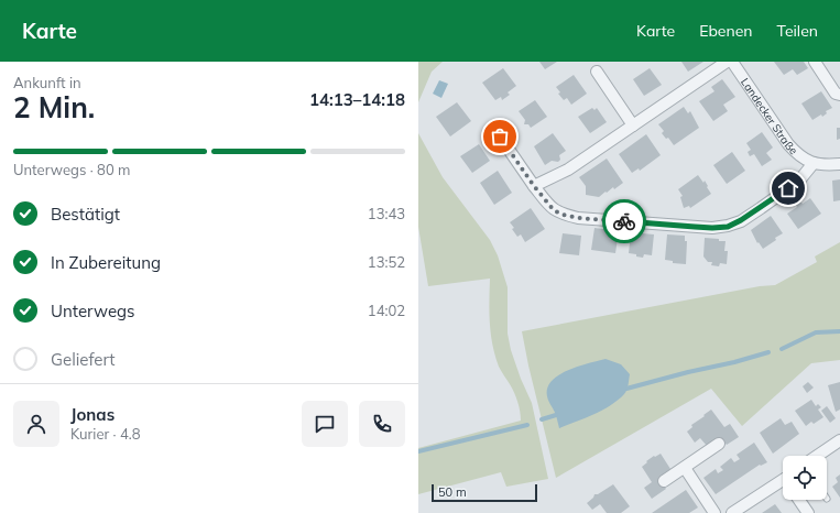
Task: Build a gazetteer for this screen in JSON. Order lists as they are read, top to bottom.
{
  "streets": {
    "street": ["Landecker Straße"]
  },
  "scale_bar": "50 m",
  "page": {
    "header": "Karte",
    "nav": ["Karte", "Ebenen", "Teilen"],
    "heading": ["2 Min.", "Ankunft in", "14:13–14:18"],
    "panel": ["Jonas", "Kurier · 4.8"],
    "bar": "Unterwegs · 80 m",
    "list": [
      ["Bestätigt", "13:43"],
      ["In Zubereitung", "13:52"],
      ["Unterwegs", "14:02"],
      "Geliefert"
    ],
    "scale": "50 m"
  }
}
